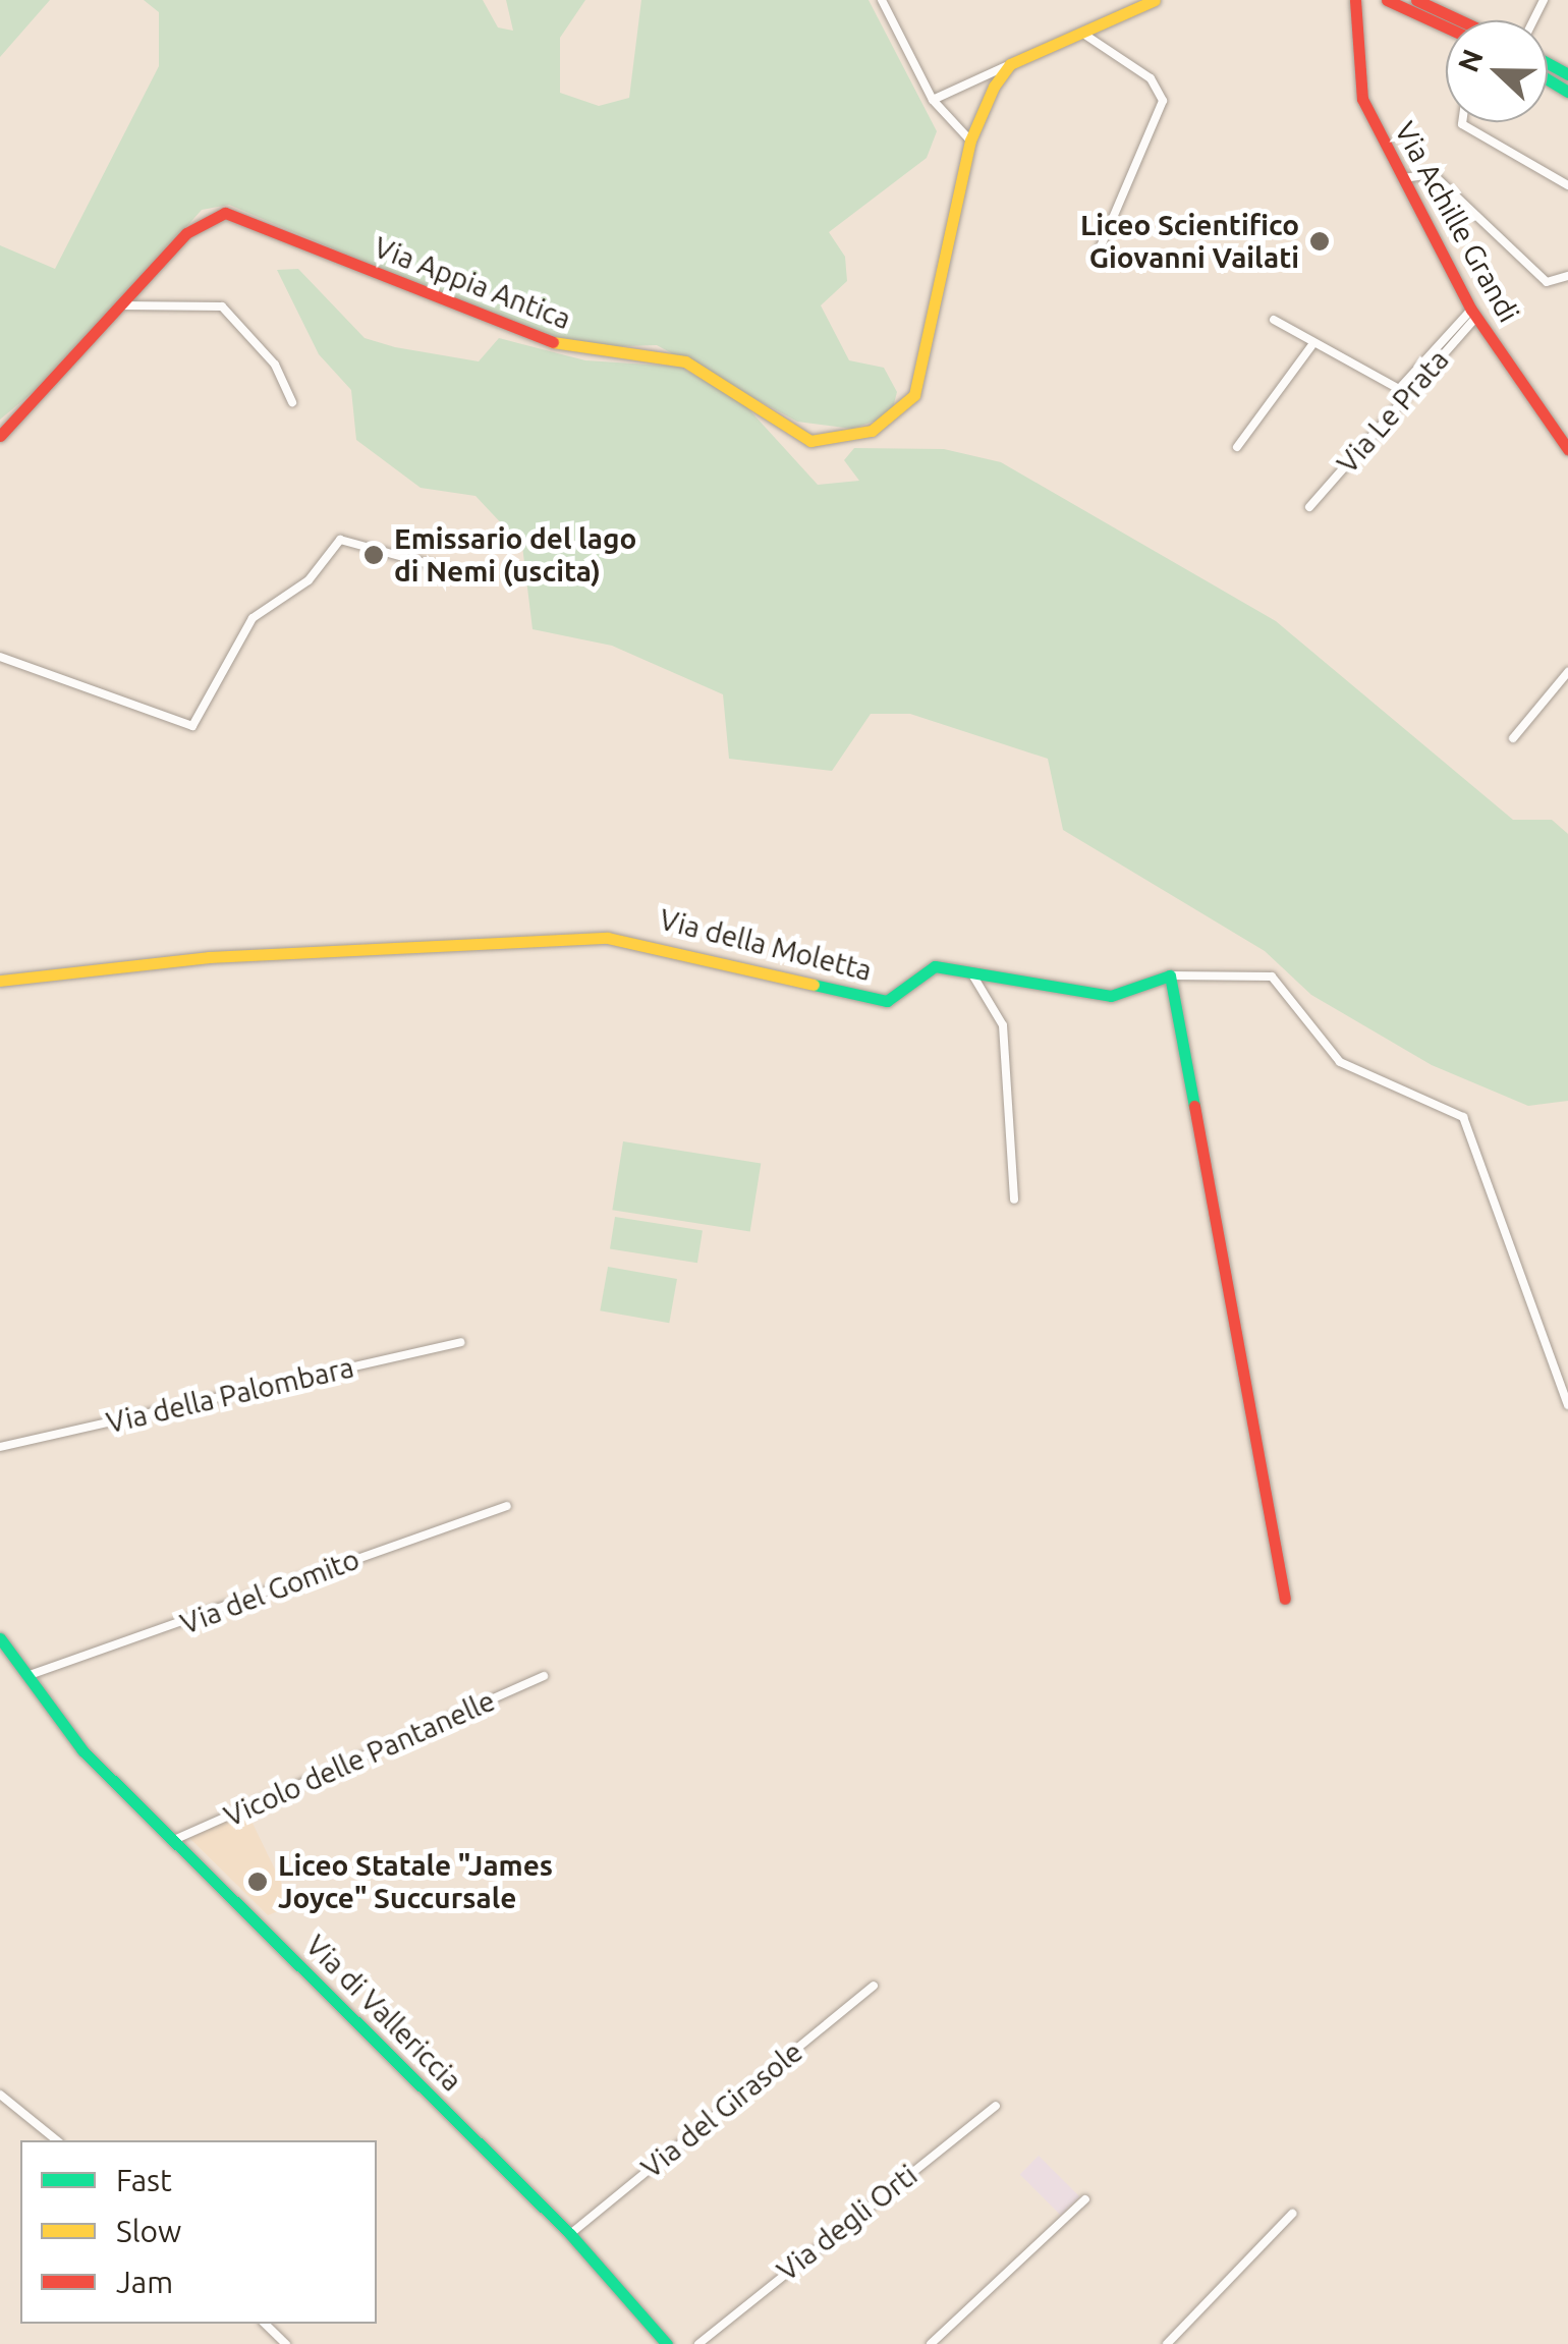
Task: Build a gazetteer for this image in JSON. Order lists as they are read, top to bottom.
{
  "streets": {
    "street": [
      "Via Achille Grandi",
      "Via Appia Antica",
      "Via Le Prata",
      "Via della Moletta",
      "Via della Palombara",
      "Via del Gomito",
      "Vicolo delle Pantanelle",
      "Via di Vallericcia",
      "Via del Girasole",
      "Via degli Orti"
    ]
  },
  "crossings": [
    ["Via Achille Grandi", "Via Le Prata"],
    ["Via del Gomito", "Via di Vallericcia"],
    ["Vicolo delle Pantanelle", "Via di Vallericcia"],
    ["Via di Vallericcia", "Via del Girasole"]
  ],
  "places": ["Liceo Scientifico Giovanni Vailati", "Emissario del lago di Nemi (uscita)", "Liceo Statale \"James Joyce\" Succursale"],
  "legend": ["Fast", "Slow", "Jam"],
  "north": "left"
}
